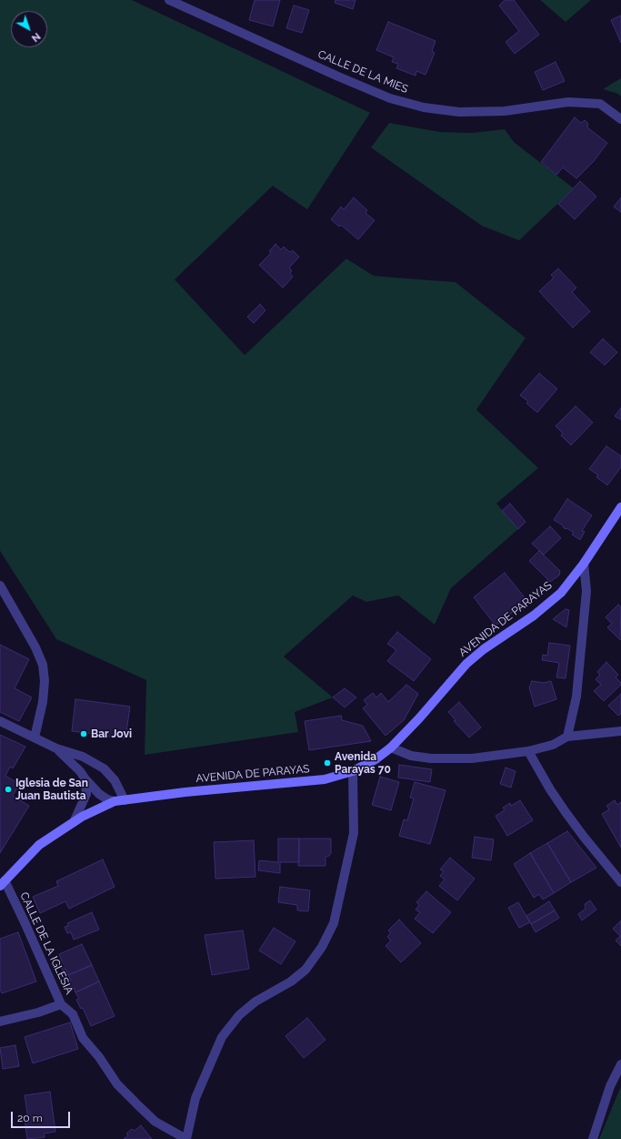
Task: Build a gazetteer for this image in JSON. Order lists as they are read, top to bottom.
{
  "streets": {
    "street": ["CALLE DE LA MIES", "AVENIDA DE PARAYAS", "CALLE DE LA IGLESIA"]
  },
  "crossings": [
    ["AVENIDA DE PARAYAS", "CALLE DE LA IGLESIA"]
  ],
  "places": ["Bar Jovi", "Avenida Parayas 70", "Iglesia de San Juan Bautista"],
  "scale_bar": "20 m",
  "north": "bottom right"
}
